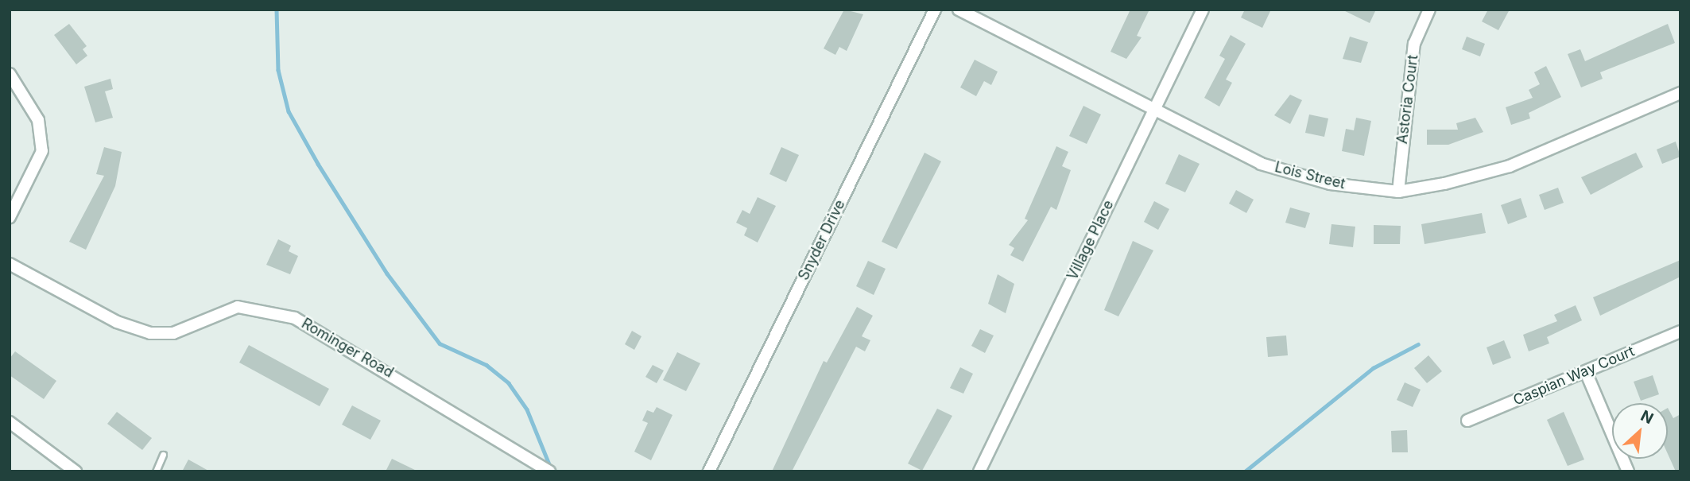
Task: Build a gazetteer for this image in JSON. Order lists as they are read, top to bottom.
{
  "streets": {
    "street": [
      "Astoria Court",
      "Lois Street",
      "Snyder Drive",
      "Village Place",
      "Rominger Road",
      "Caspian Way Court"
    ]
  },
  "crossings": [
    ["Astoria Court", "Lois Street"],
    ["Lois Street", "Village Place"]
  ],
  "north": "top right"
}
